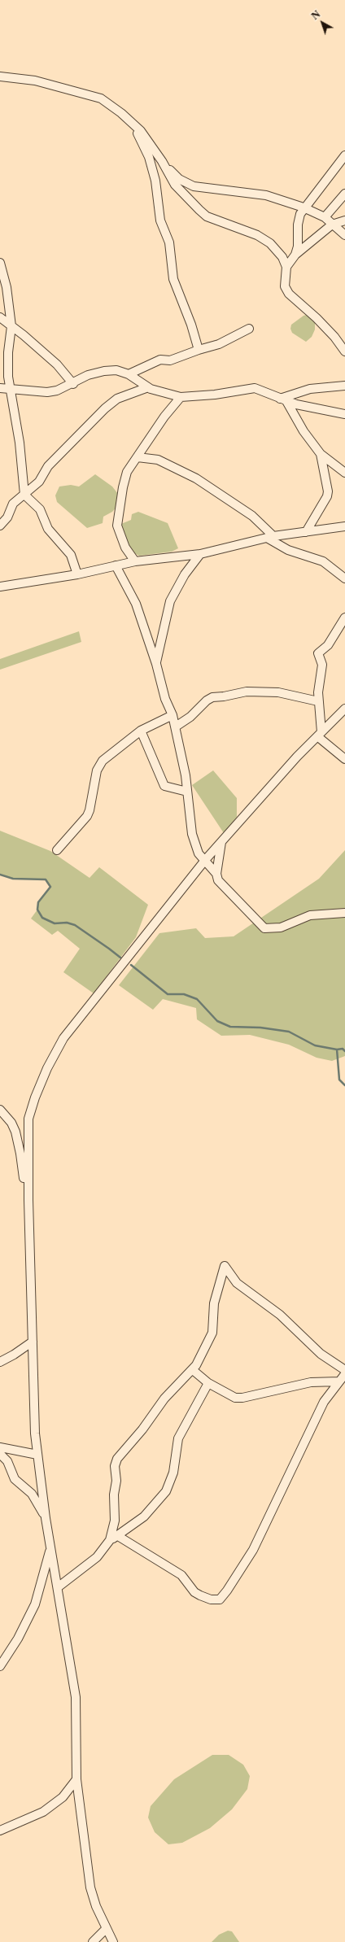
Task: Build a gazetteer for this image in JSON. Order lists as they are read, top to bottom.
{
  "north": "top left"
}
